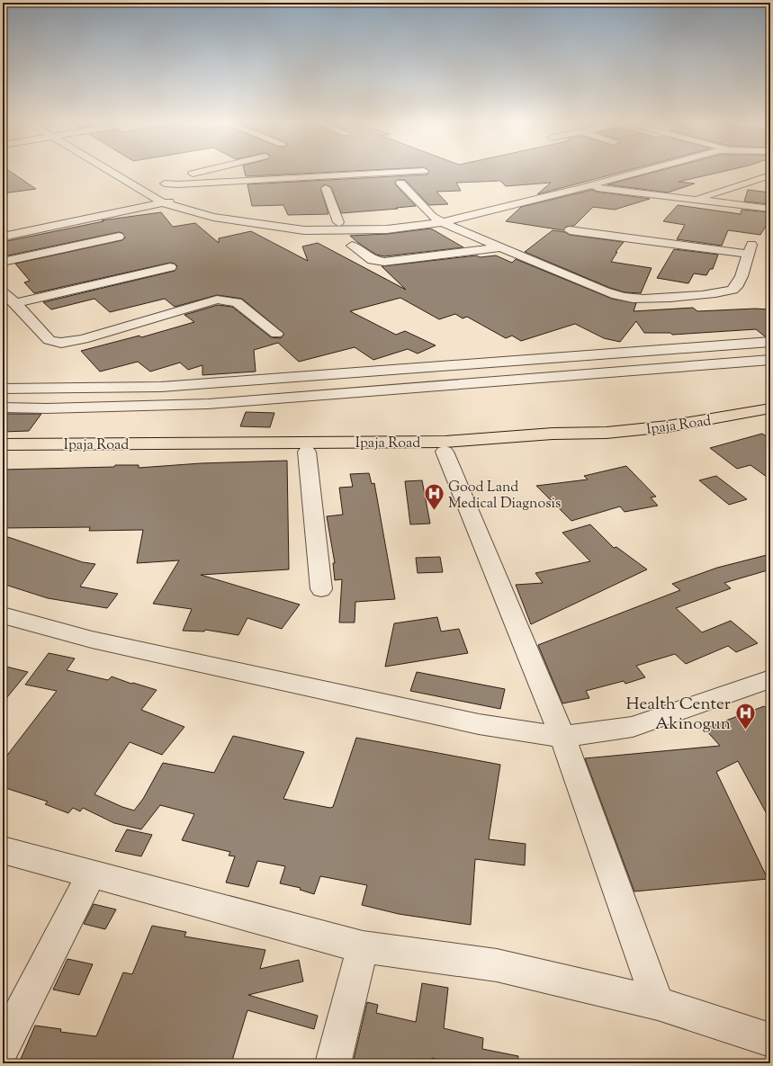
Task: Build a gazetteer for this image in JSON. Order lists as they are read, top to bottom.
{
  "streets": {
    "main road": ["Ipaja Road"]
  },
  "places": {
    "hospital": ["Good Land Medical Diagnosis", "Health Center Akinogun"]
  }
}
